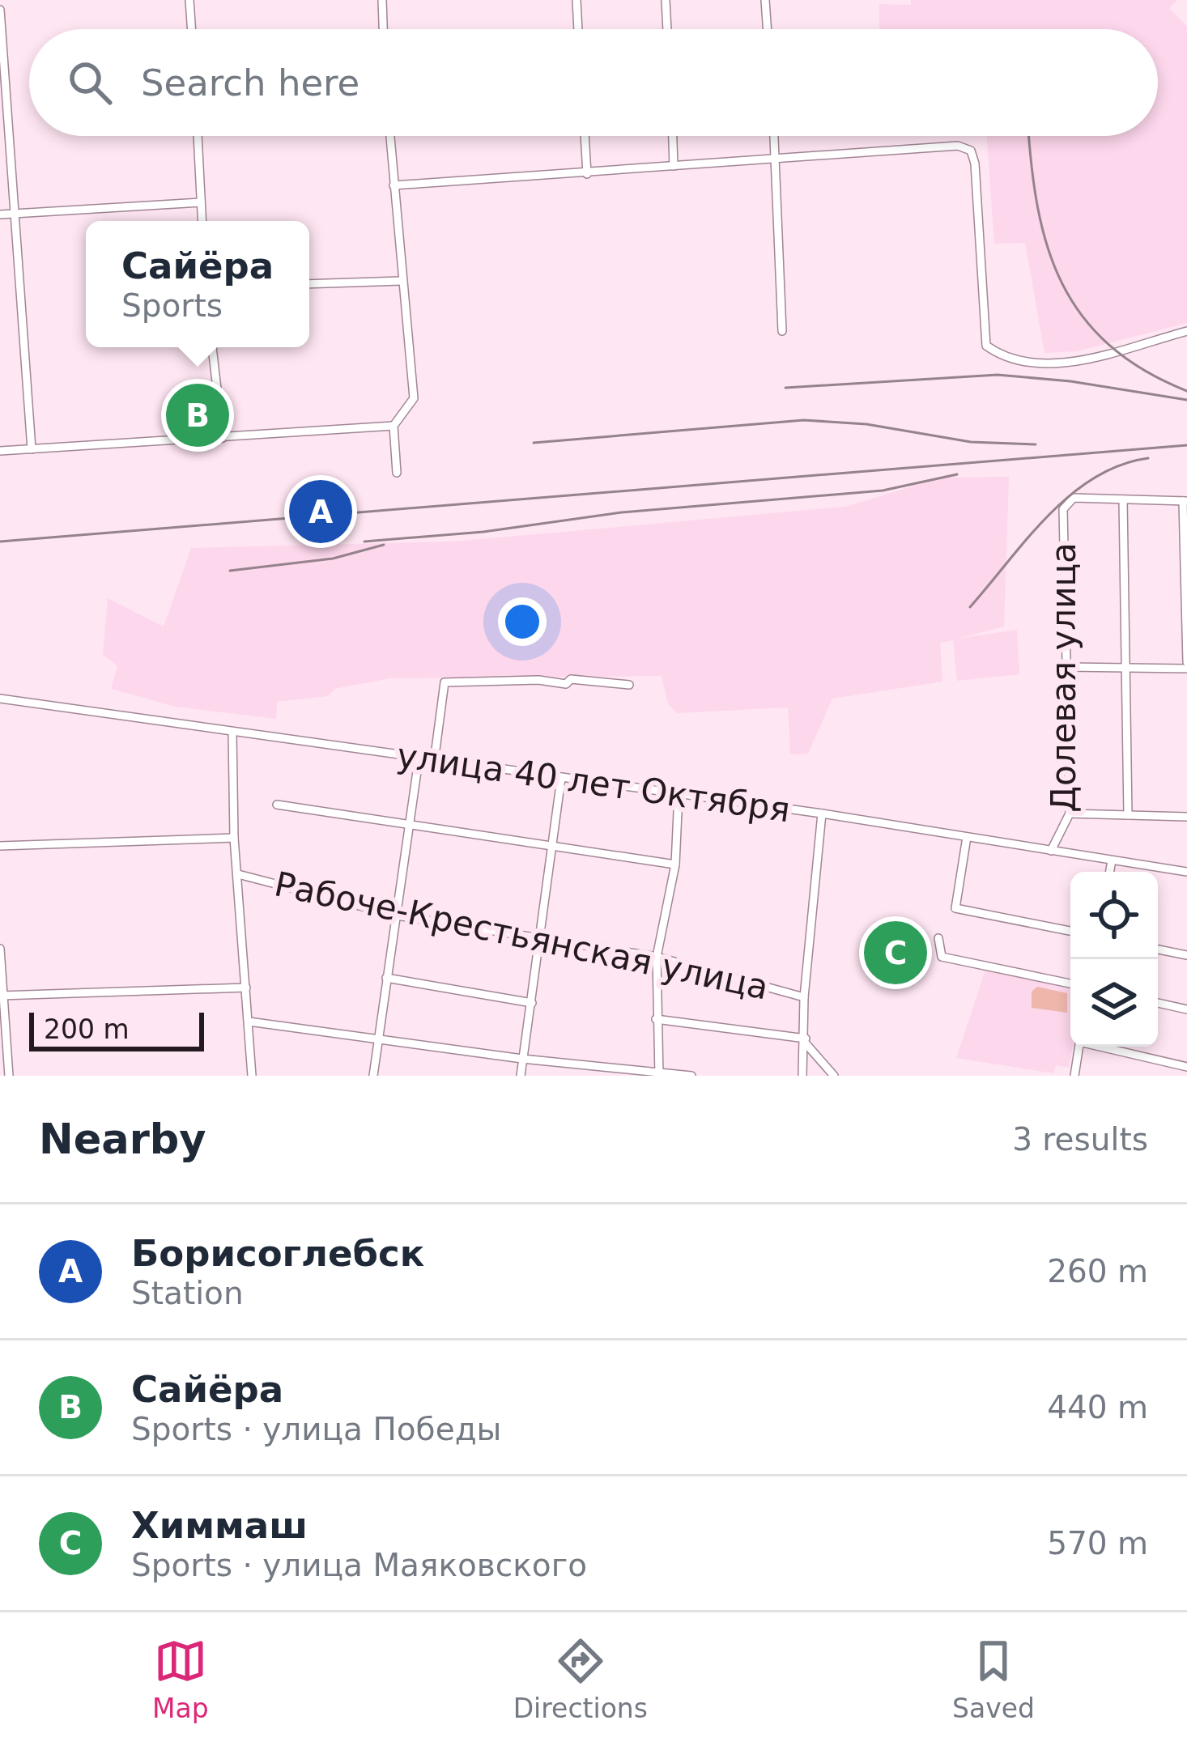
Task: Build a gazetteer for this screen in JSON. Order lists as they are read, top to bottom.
{
  "streets": {
    "street": ["Долевая улица", "улица 40 лет Октября", "Рабоче-Крестьянская улица"]
  },
  "crossings": [
    ["Долевая улица", "улица 40 лет Октября"]
  ],
  "scale_bar": "200 m",
  "page": {
    "search": "Search here",
    "popup": ["Сайёра", "Sports"],
    "pins": ["B", "A", "C"],
    "scale": "200 m",
    "heading": ["Nearby", "3 results"],
    "list": [
      {
        "mark": "A",
        "name": "Борисоглебск",
        "note": "Station",
        "value": "260 m"
      },
      {
        "mark": "B",
        "name": "Сайёра",
        "note": "Sports · улица Победы",
        "value": "440 m"
      },
      {
        "mark": "C",
        "name": "Химмаш",
        "note": "Sports · улица Маяковского",
        "value": "570 m"
      }
    ],
    "nav": ["Map", "Directions", "Saved"]
  }
}
